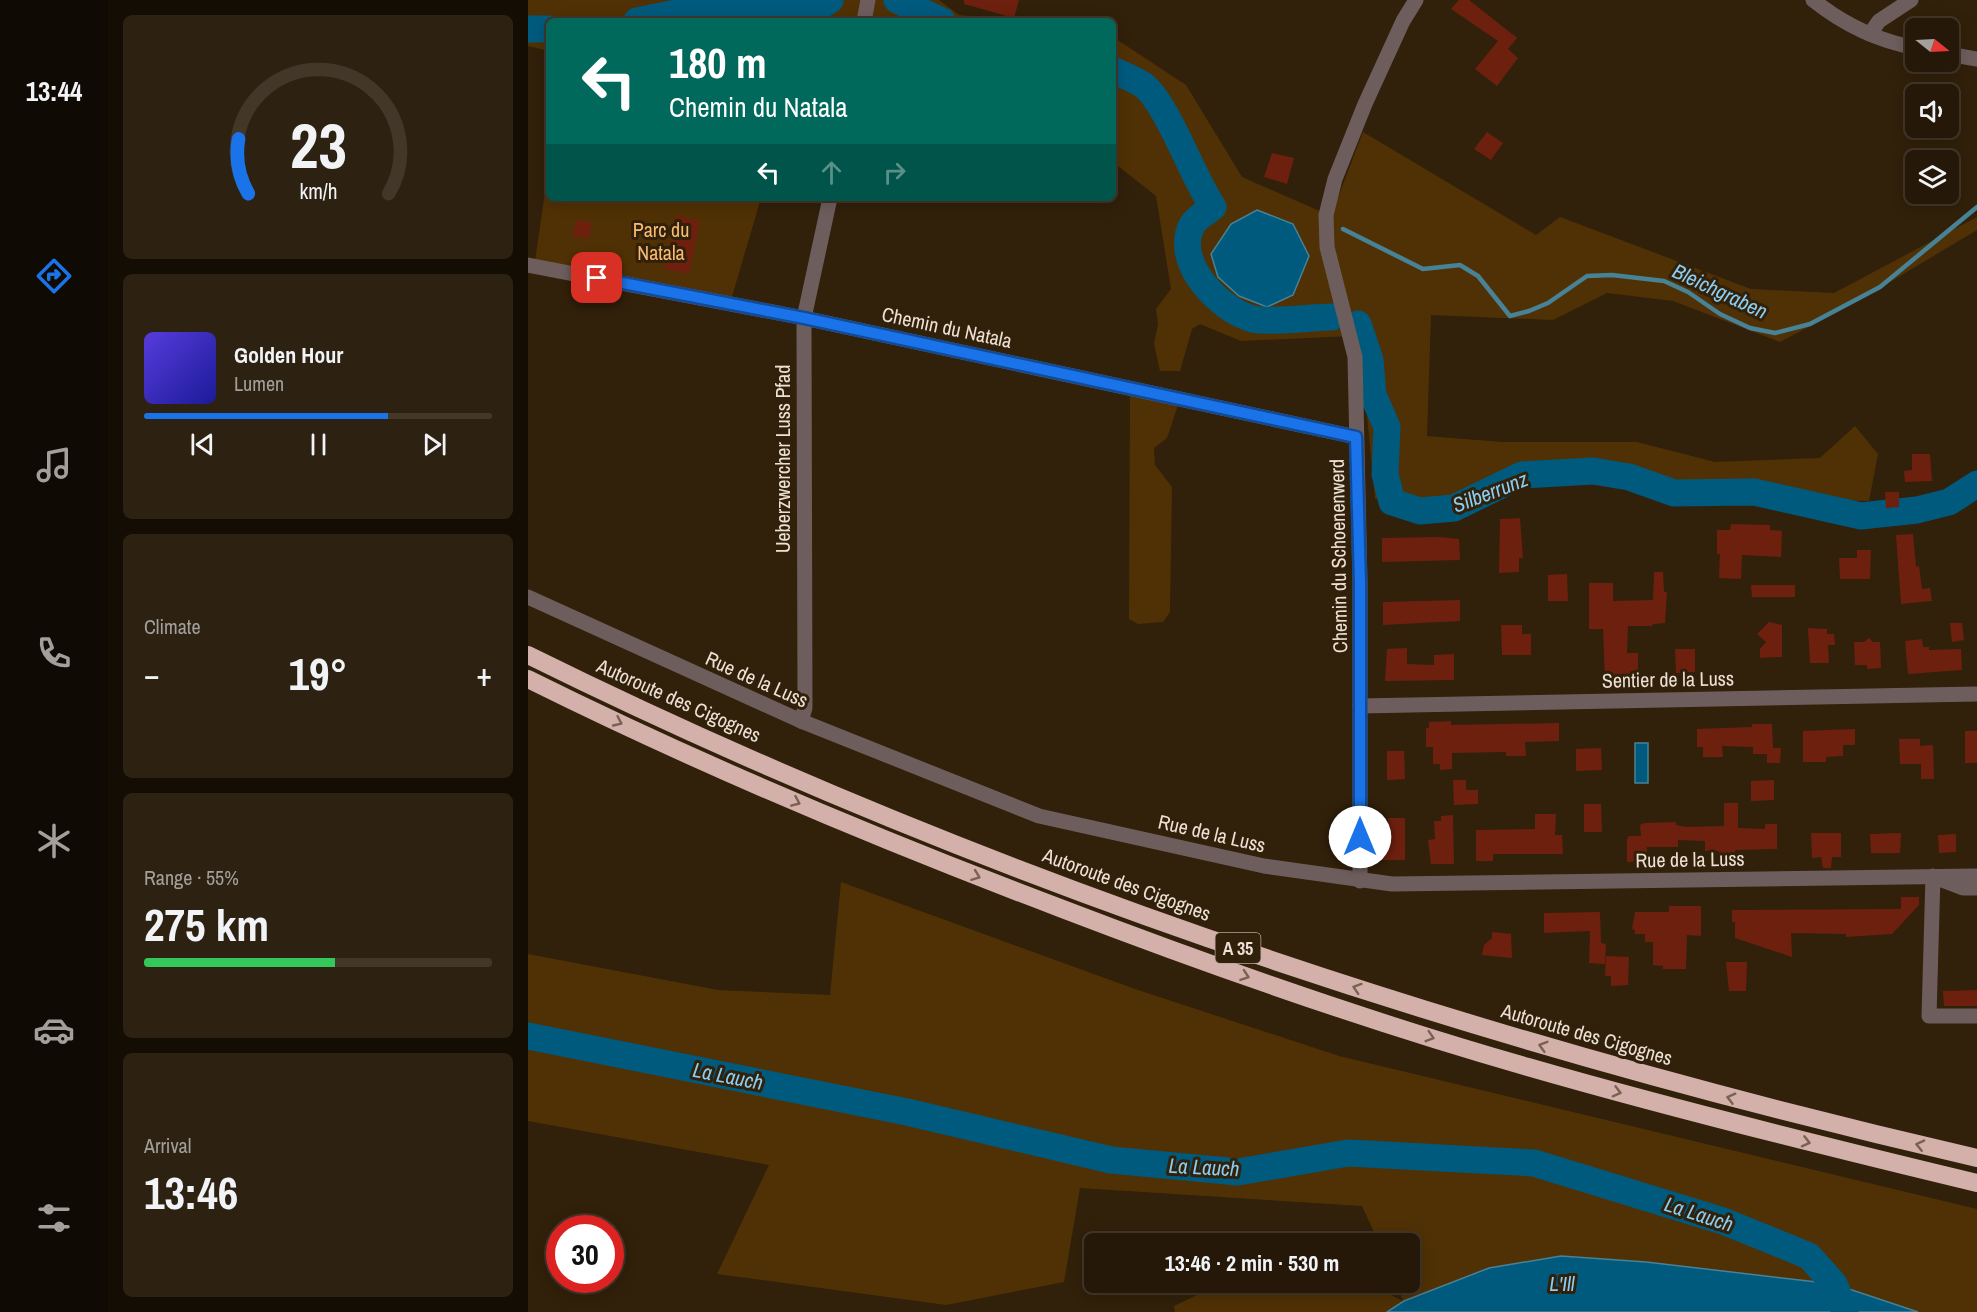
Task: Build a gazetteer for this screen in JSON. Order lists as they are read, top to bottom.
{
  "streets": {
    "highway": ["Autoroute des Cigognes", "A 35"],
    "street": [
      "Chemin du Natala",
      "Ueberzwercher Luss Pfad",
      "Chemin du Schoenenwerd",
      "Rue de la Luss",
      "Sentier de la Luss"
    ]
  },
  "crossings": [
    ["Chemin du Natala", "Ueberzwercher Luss Pfad"],
    ["Chemin du Natala", "Chemin du Schoenenwerd"],
    ["Ueberzwercher Luss Pfad", "Rue de la Luss"],
    ["Chemin du Schoenenwerd", "Rue de la Luss"],
    ["Chemin du Schoenenwerd", "Sentier de la Luss"]
  ],
  "water": [
    "Bleichgraben",
    "Silberrunz",
    "La Lauch",
    "L'Ill"
  ],
  "parks": ["Parc du Natala"],
  "north": "right",
  "page": {
    "tabs": "13:44",
    "turn": ["180 m", "Chemin du Natala"],
    "song": ["Golden Hour", "Lumen"],
    "tile": [
      "Climate",
      ["Range · 55%", "275 km"],
      ["Arrival", "13:46"]
    ],
    "heat": ["−", "19°", "+"],
    "limit": "30",
    "trip": "13:46 · 2 min · 530 m",
    "gauge": ["23", "km/h"]
  }
}
